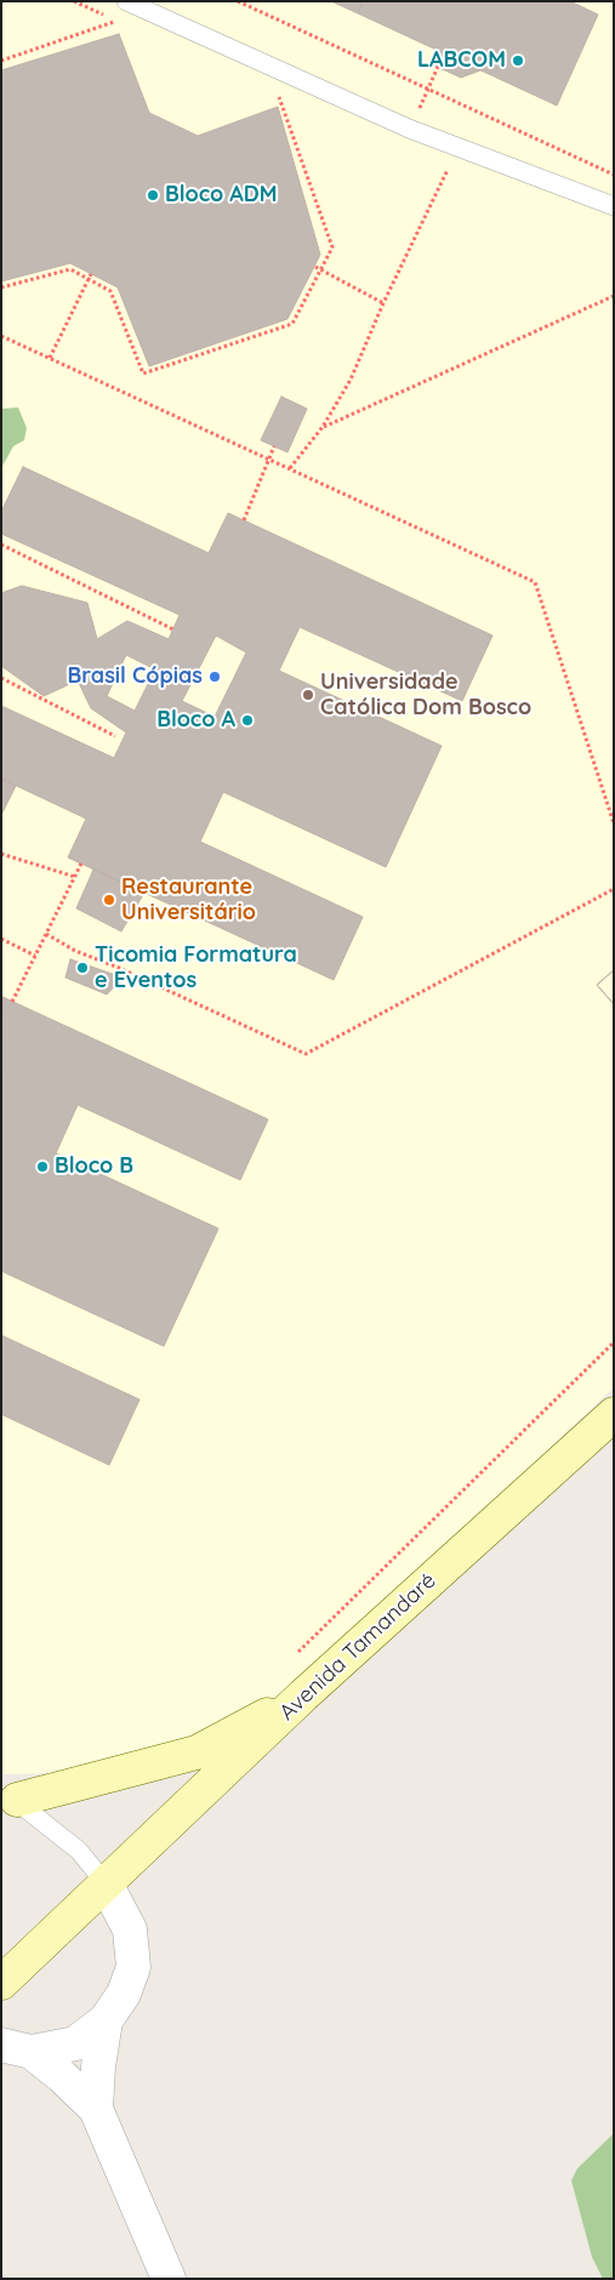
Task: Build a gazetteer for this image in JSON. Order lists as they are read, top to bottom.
{
  "streets": {
    "main road": ["Avenida Tamandaré"]
  },
  "places": [
    "LABCOM",
    "Bloco ADM",
    "Brasil Cópias",
    "Universidade Católica Dom Bosco",
    "Bloco A",
    "Restaurante Universitário",
    "Ticomia Formatura e Eventos",
    "Bloco B"
  ]
}
